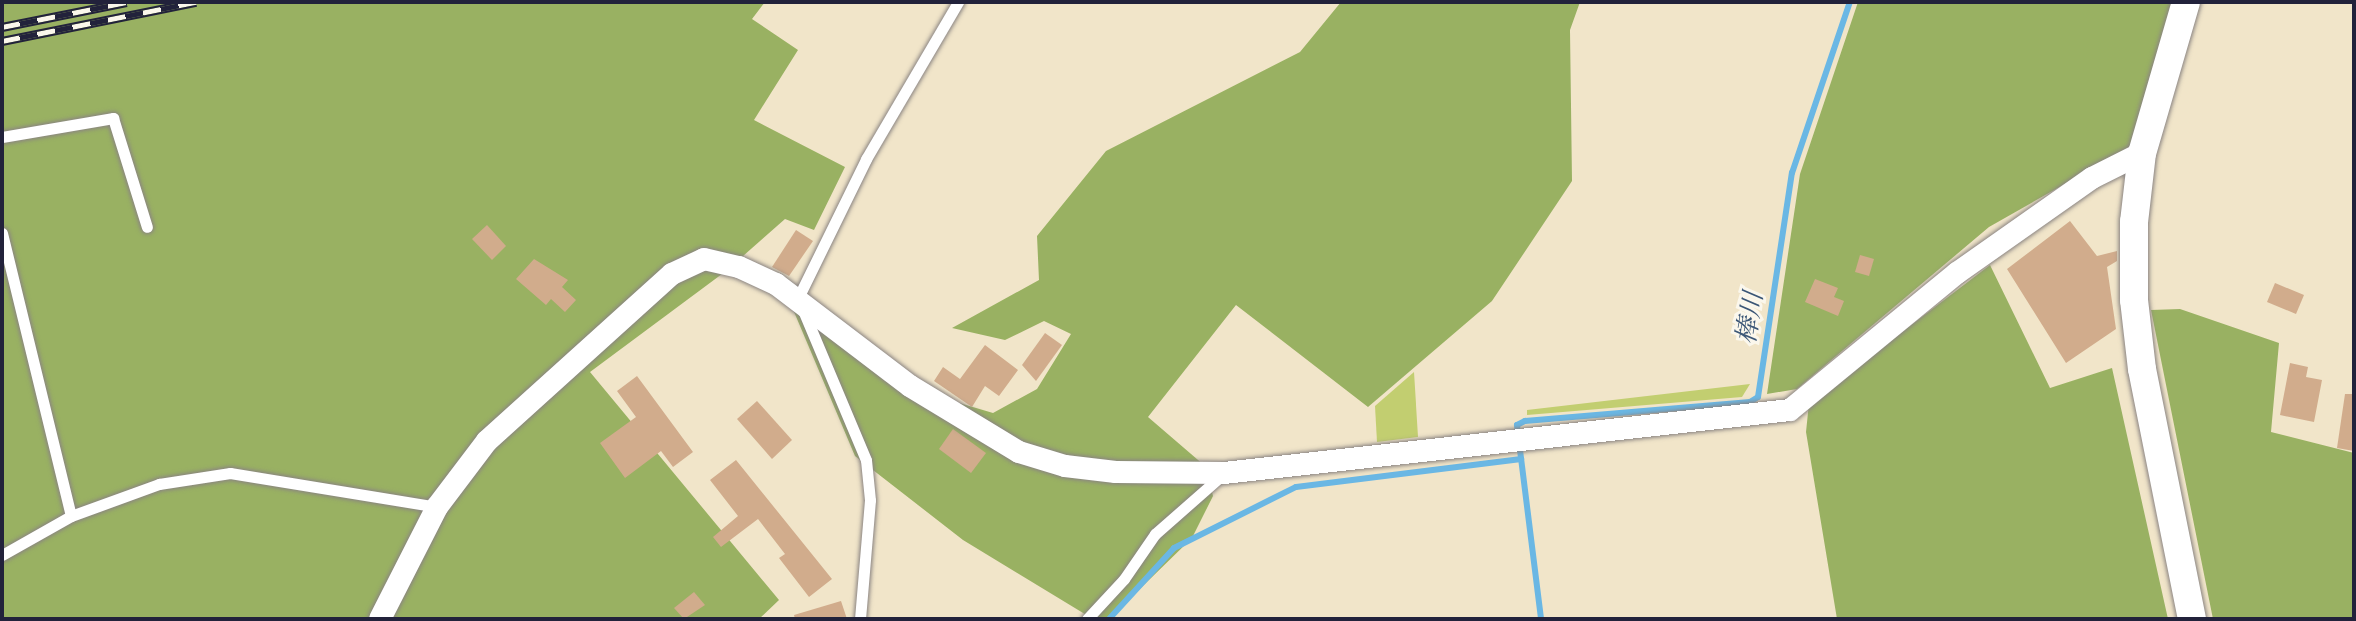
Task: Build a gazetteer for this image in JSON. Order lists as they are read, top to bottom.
{
  "water": ["棒川"]
}
